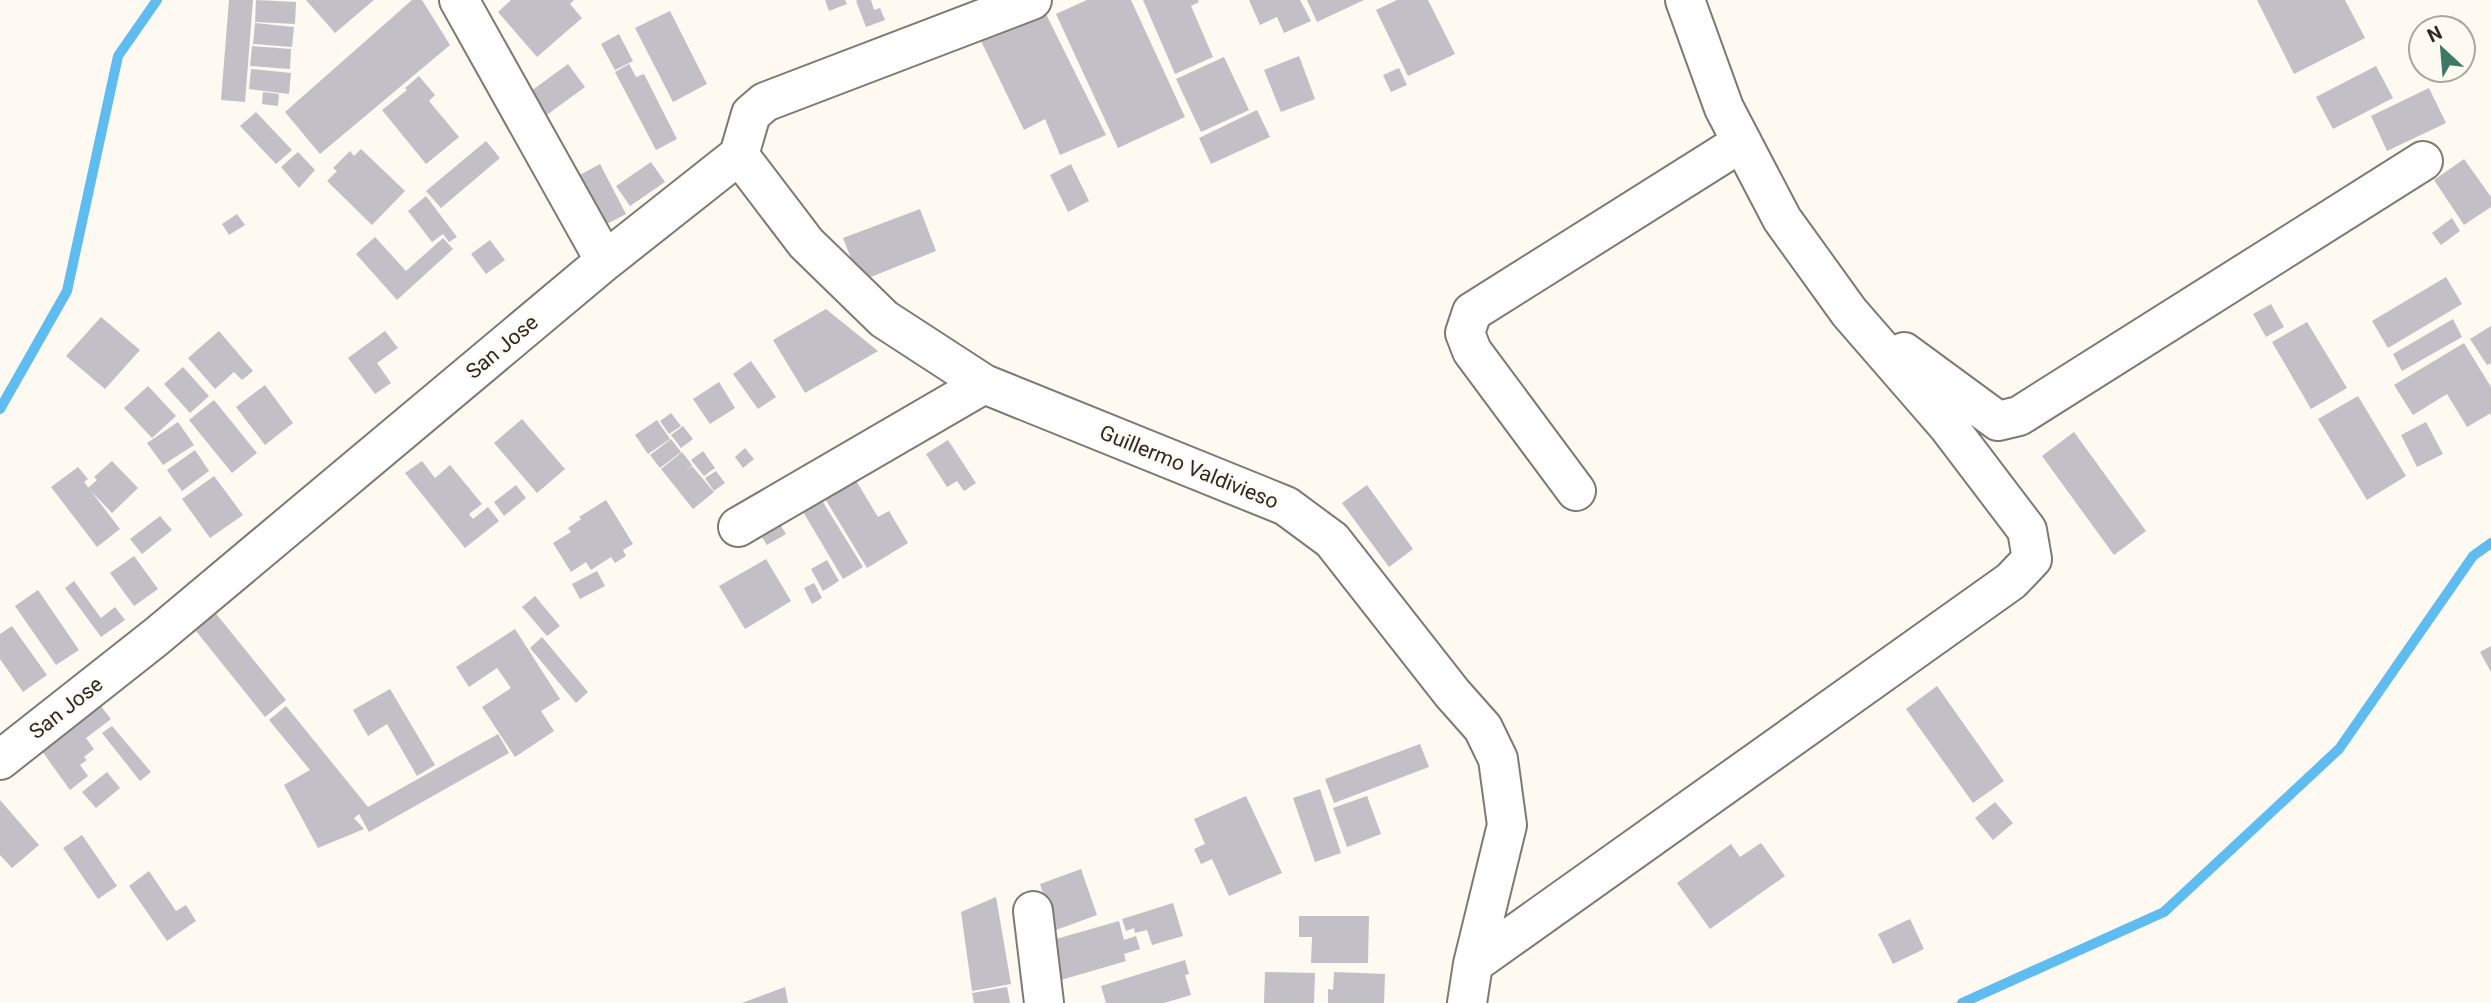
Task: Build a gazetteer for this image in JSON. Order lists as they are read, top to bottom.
{
  "streets": {
    "street": ["San Jose", "Guillermo Valdivieso"]
  },
  "crossings": [
    ["San Jose", "Guillermo Valdivieso"]
  ],
  "north": "top left"
}
